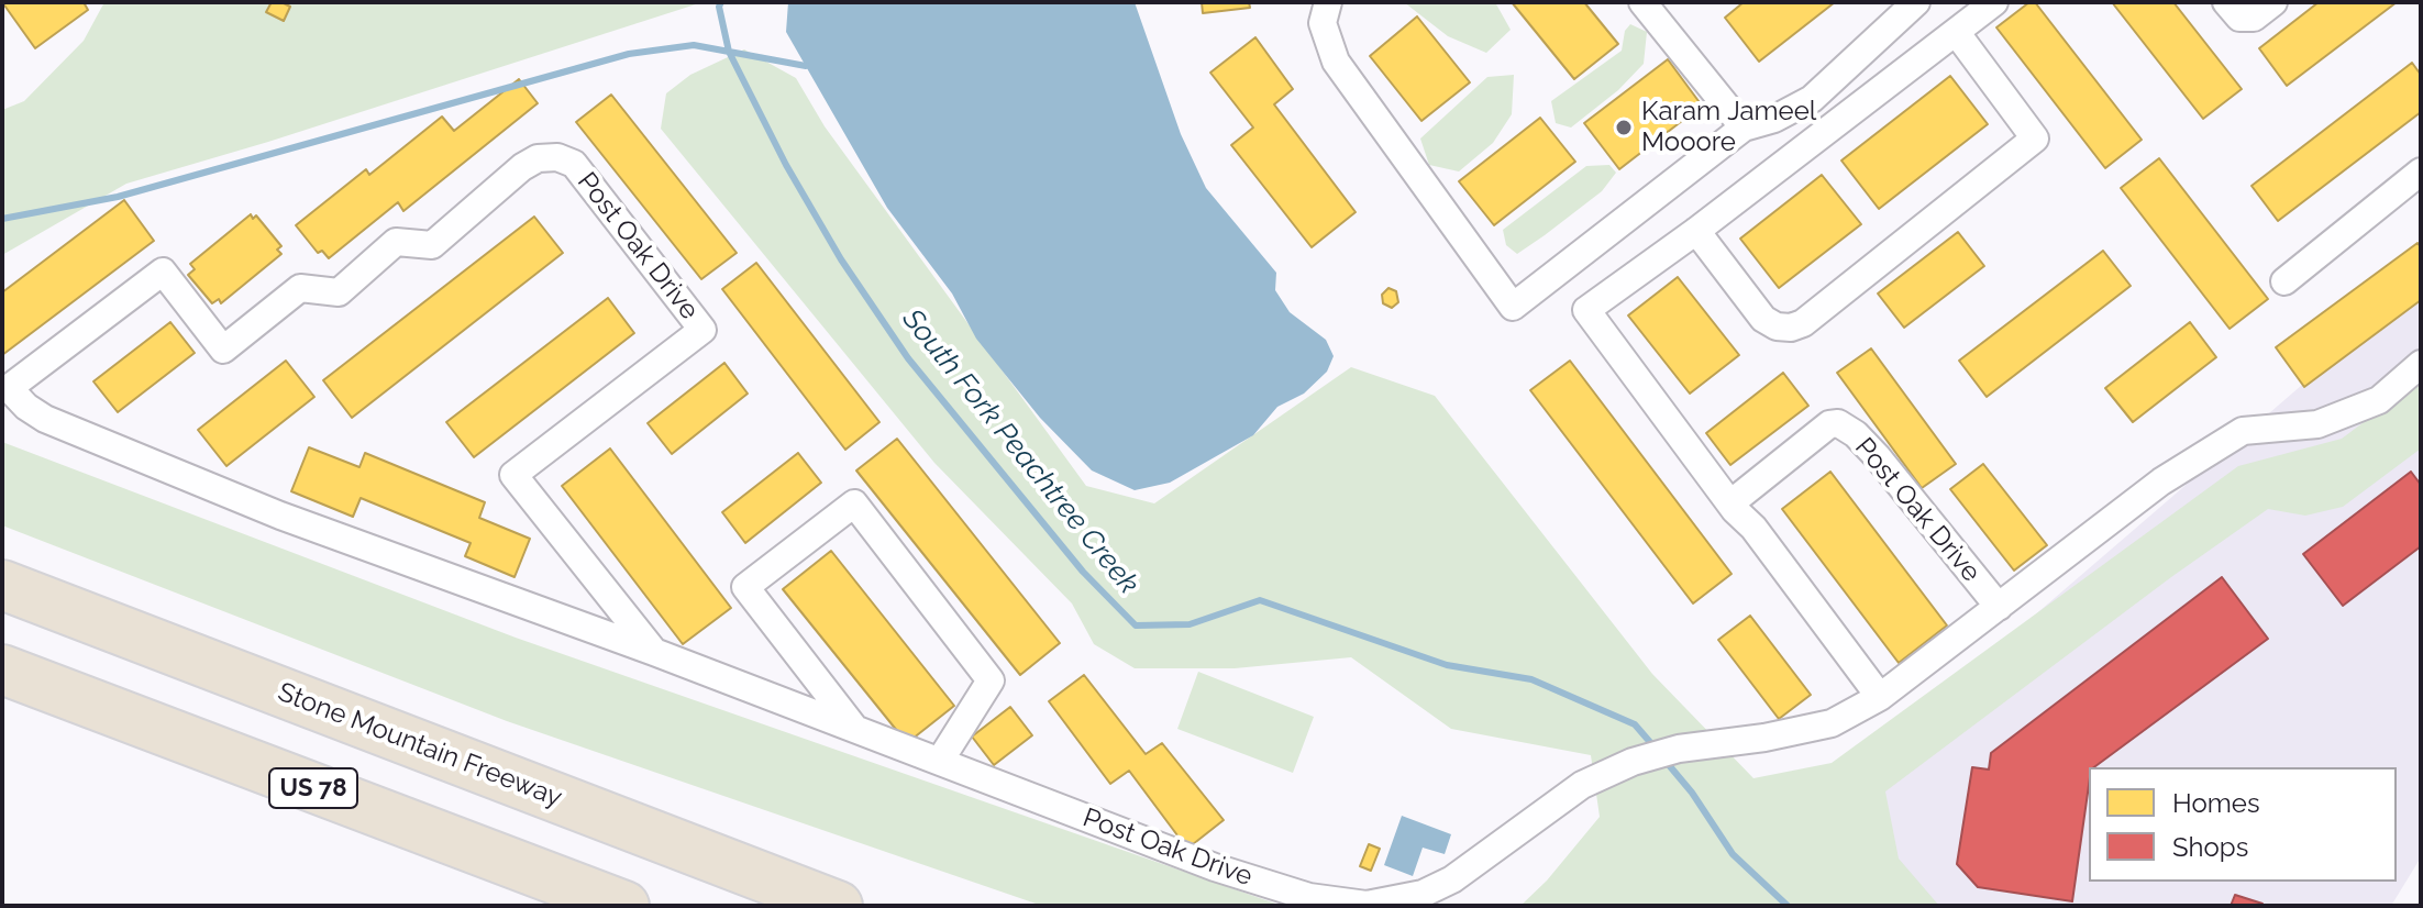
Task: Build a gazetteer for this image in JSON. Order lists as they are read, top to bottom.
{
  "streets": {
    "highway": ["Stone Mountain Freeway", "US 78"],
    "street": ["Post Oak Drive"]
  },
  "water": ["South Fork Peachtree Creek"],
  "places": ["Karam Jameel Mooore"],
  "legend": ["Homes", "Shops"]
}
